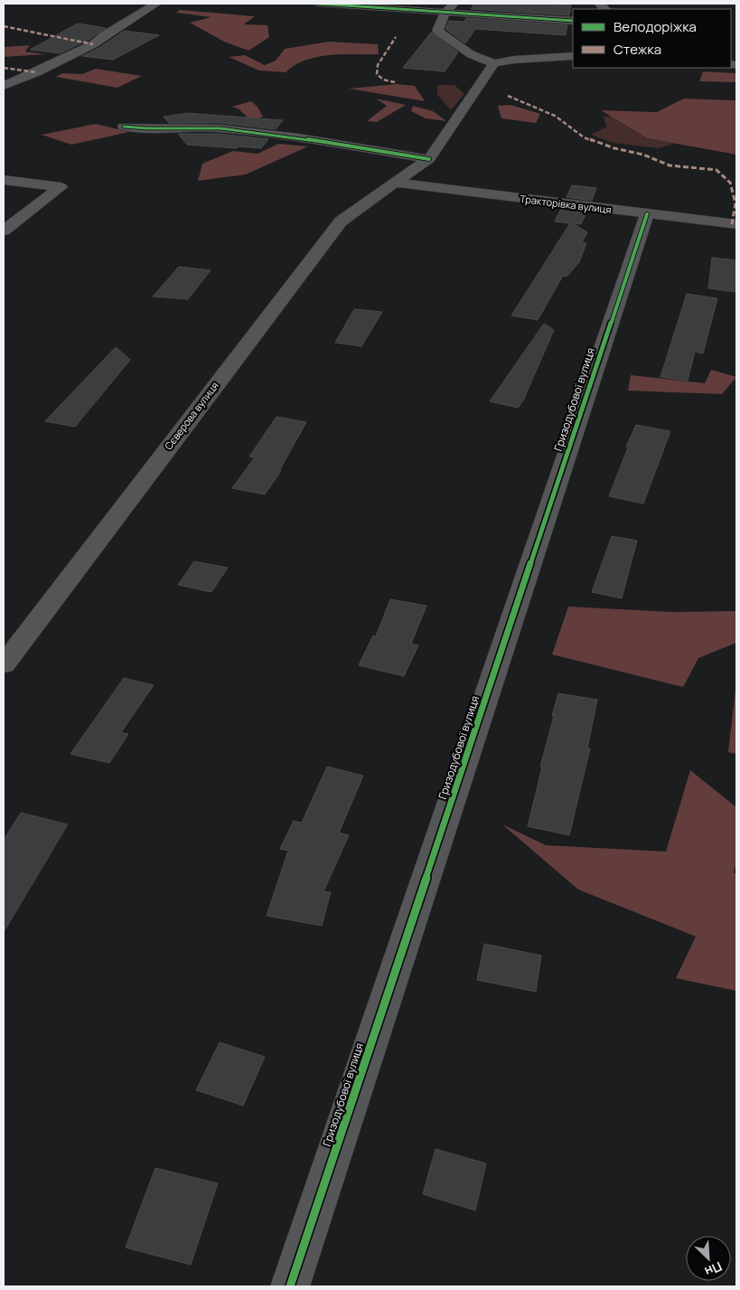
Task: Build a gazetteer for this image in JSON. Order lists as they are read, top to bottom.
{
  "streets": {
    "main road": ["Тракторівка вулиця", "Сєверова вулиця"],
    "street": ["Гризодубової вулиця"]
  },
  "crossings": [
    ["Тракторівка вулиця", "Гризодубової вулиця"],
    ["Тракторівка вулиця", "Сєверова вулиця"]
  ],
  "legend": ["Велодоріжка", "Стежка"],
  "north": "bottom right"
}
